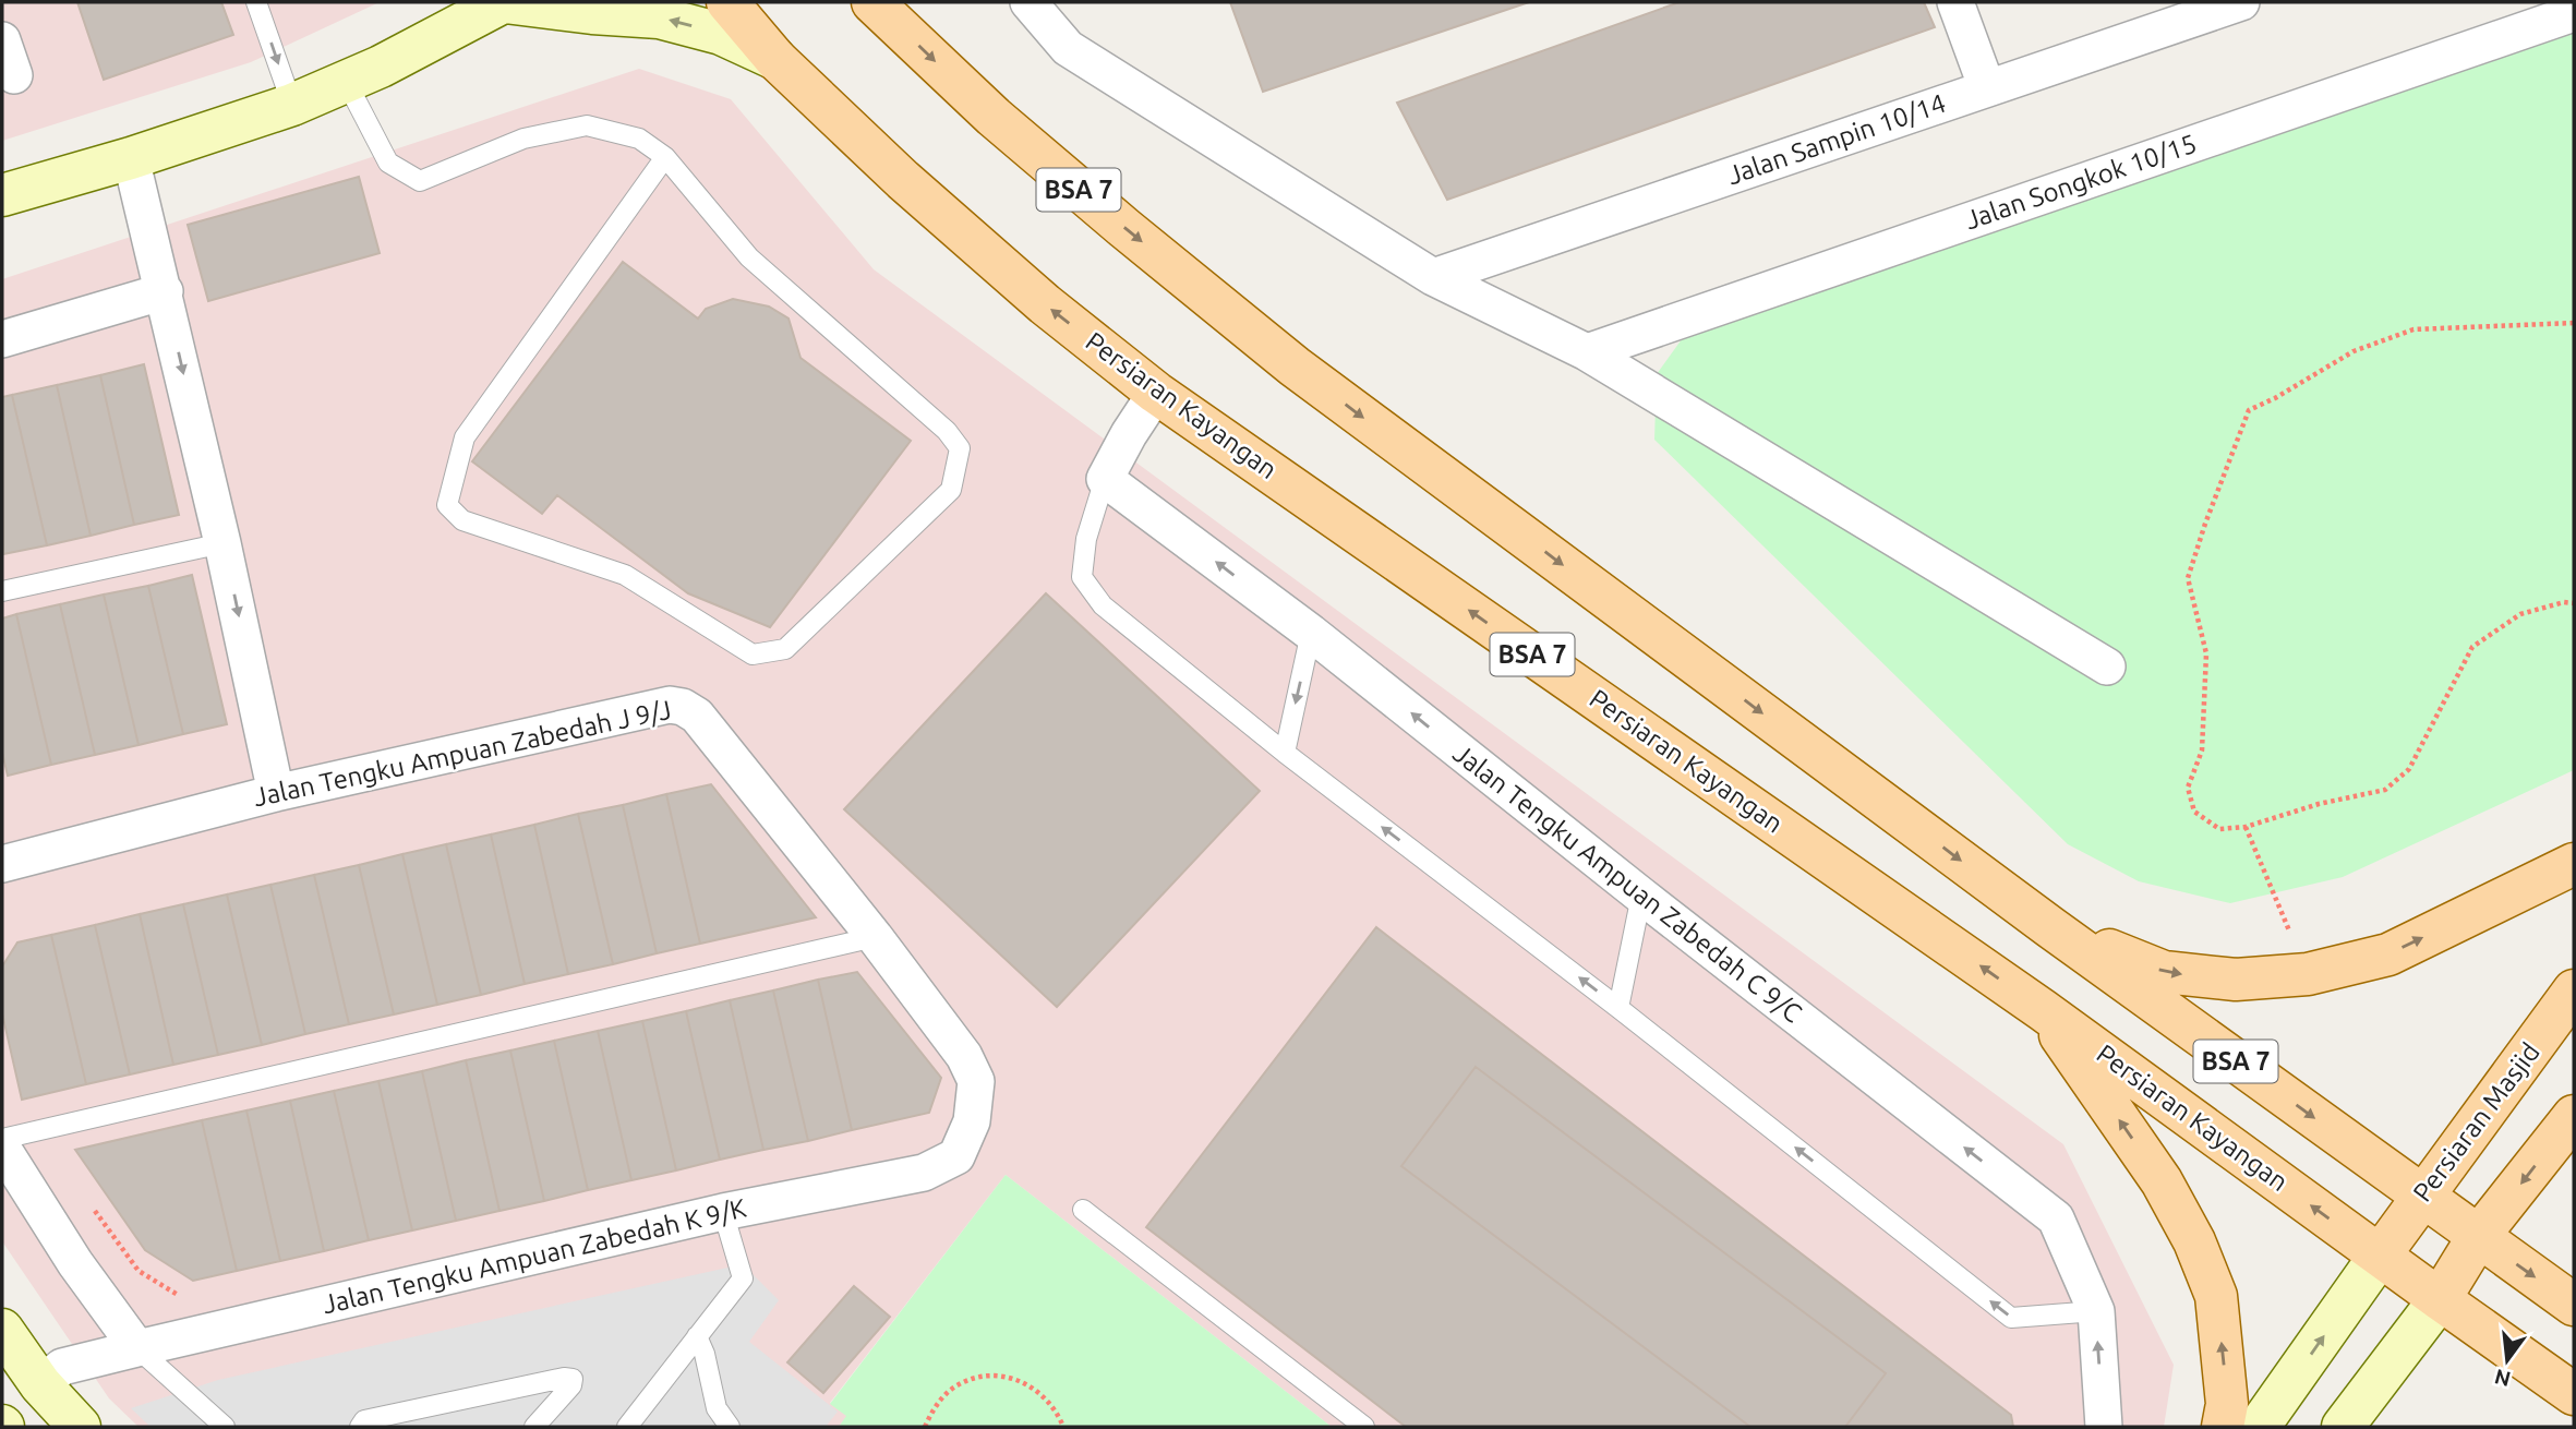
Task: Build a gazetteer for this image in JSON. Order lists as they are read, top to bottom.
{
  "streets": {
    "main road": ["BSA 7", "Persiaran Kayangan", "Persiaran Masjid"],
    "street": [
      "Jalan Sampin 10/14",
      "Jalan Songkok 10/15",
      "Jalan Tengku Ampuan Zabedah J 9/J",
      "Jalan Tengku Ampuan Zabedah C 9/C",
      "Jalan Tengku Ampuan Zabedah K 9/K"
    ]
  },
  "crossings": [
    ["BSA 7", "Persiaran Masjid"],
    ["Persiaran Kayangan", "Persiaran Masjid"],
    ["Jalan Tengku Ampuan Zabedah J 9/J", "Jalan Tengku Ampuan Zabedah K 9/K"]
  ],
  "one_way": ["Jalan Tengku Ampuan Zabedah C 9/C"],
  "north": "bottom"
}
